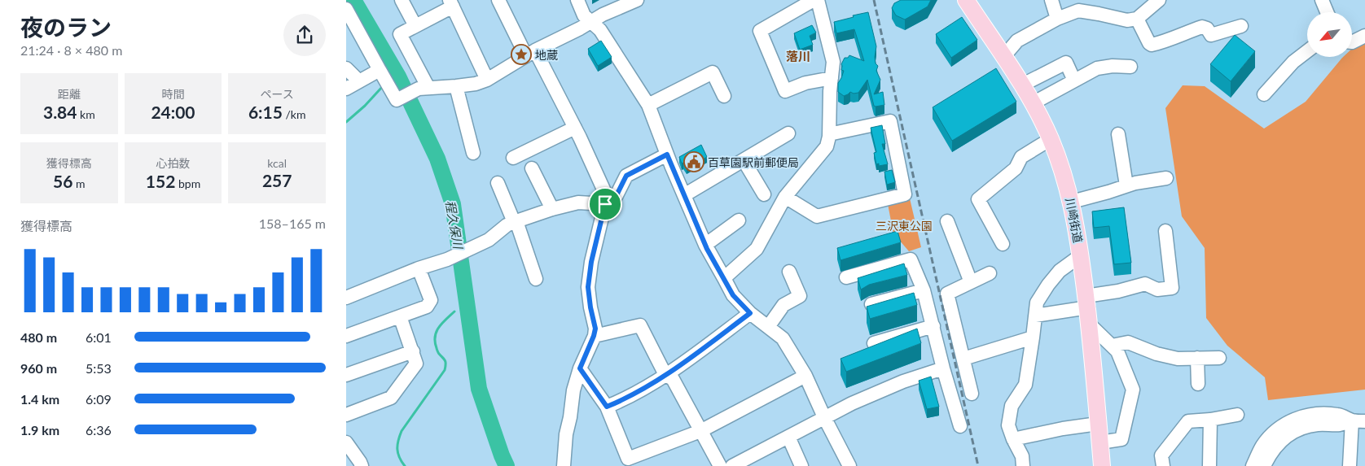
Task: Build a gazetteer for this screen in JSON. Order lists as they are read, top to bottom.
{
  "streets": {
    "main road": ["川崎街道"]
  },
  "districts": ["落川"],
  "water": ["程久保川"],
  "parks": ["三沢東公園"],
  "places": {
    "place": ["地蔵"],
    "public building": ["百草園駅前郵便局"]
  },
  "north": "bottom left",
  "page": {
    "heading": ["夜のラン", "21:24 · 8 × 480 m"],
    "stats": [
      ["距離", "3.84 km"],
      ["時間", "24:00"],
      ["ペース", "6:15 /km"],
      ["獲得標高", "56 m"],
      ["心拍数", "152 bpm"],
      ["kcal", "257"]
    ],
    "chart": ["獲得標高", "158–165 m"],
    "list": [
      {
        "name": "480 m",
        "note": "6:01"
      },
      {
        "name": "960 m",
        "note": "5:53"
      },
      {
        "name": "1.4 km",
        "note": "6:09"
      },
      {
        "name": "1.9 km",
        "note": "6:36"
      }
    ]
  }
}
